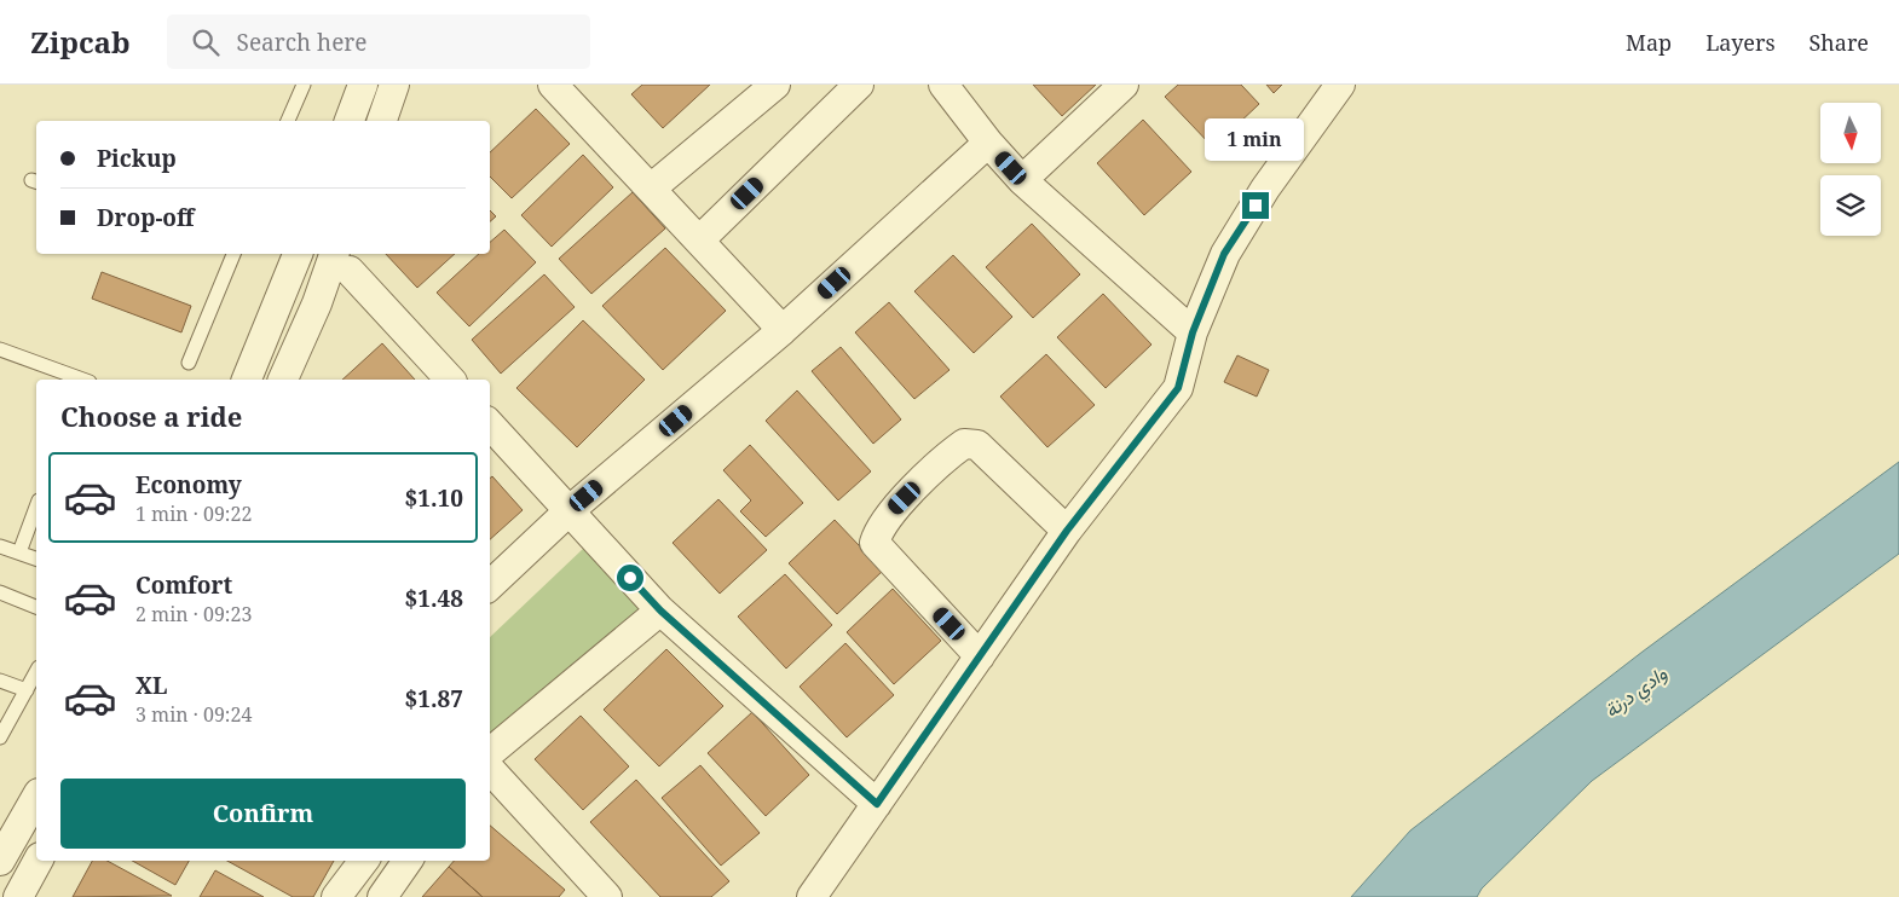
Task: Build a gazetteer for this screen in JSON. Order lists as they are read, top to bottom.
{
  "water": ["وادي درنة"],
  "north": "bottom",
  "page": {
    "header": "Zipcab",
    "search": "Search here",
    "nav": ["Map", "Layers", "Share"],
    "bubble": "1 min",
    "banner": ["Pickup", "Drop-off"],
    "heading": "Choose a ride",
    "list": [
      {
        "name": "Economy",
        "note": "1 min · 09:22",
        "value": "$1.10"
      },
      {
        "name": "Comfort",
        "note": "2 min · 09:23",
        "value": "$1.48"
      },
      {
        "name": "XL",
        "note": "3 min · 09:24",
        "value": "$1.87"
      }
    ],
    "buttons": "Confirm"
  }
}
